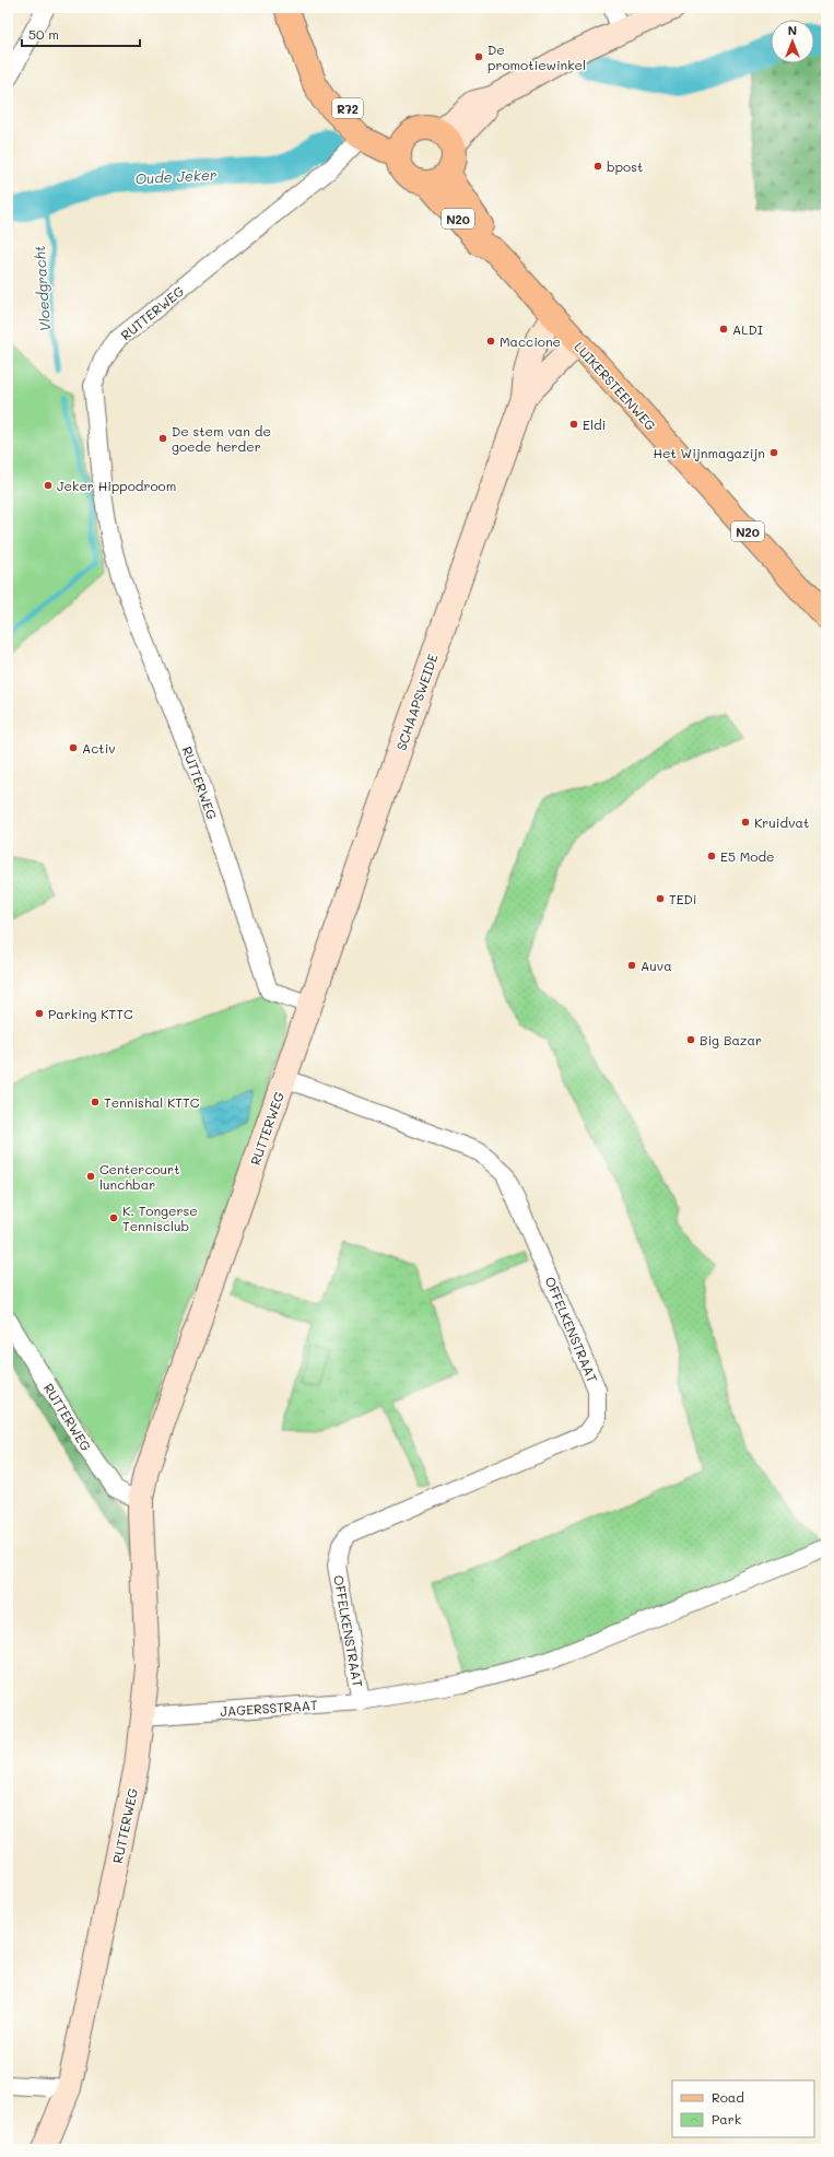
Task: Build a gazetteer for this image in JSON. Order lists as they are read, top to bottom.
{
  "streets": {
    "main road": ["R72", "N20", "LUIKERSTEENWEG"],
    "street": [
      "RUTTERWEG",
      "SCHAAPSWEIDE",
      "OFFELKENSTRAAT",
      "JAGERSSTRAAT"
    ]
  },
  "crossings": [
    ["R72", "RUTTERWEG"],
    ["R72", "LUIKERSTEENWEG"],
    ["RUTTERWEG", "SCHAAPSWEIDE"],
    ["RUTTERWEG", "OFFELKENSTRAAT"],
    ["RUTTERWEG", "JAGERSSTRAAT"],
    ["LUIKERSTEENWEG", "SCHAAPSWEIDE"],
    ["OFFELKENSTRAAT", "JAGERSSTRAAT"]
  ],
  "water": ["Oude Jeker", "Vloedgracht"],
  "places": [
    "De promotiewinkel",
    "bpost",
    "ALDI",
    "Maccione",
    "Eldi",
    "De stem van de goede herder",
    "Het Wijnmagazijn",
    "Jeker Hippodroom",
    "Activ",
    "Kruidvat",
    "E5 Mode",
    "TEDi",
    "Auva",
    "Parking KTTC",
    "Big Bazar",
    "Tennishal KTTC",
    "Centercourt lunchbar",
    "K. Tongerse Tennisclub"
  ],
  "legend": ["Road", "Park"],
  "scale_bar": "50 m",
  "north": "top"
}
